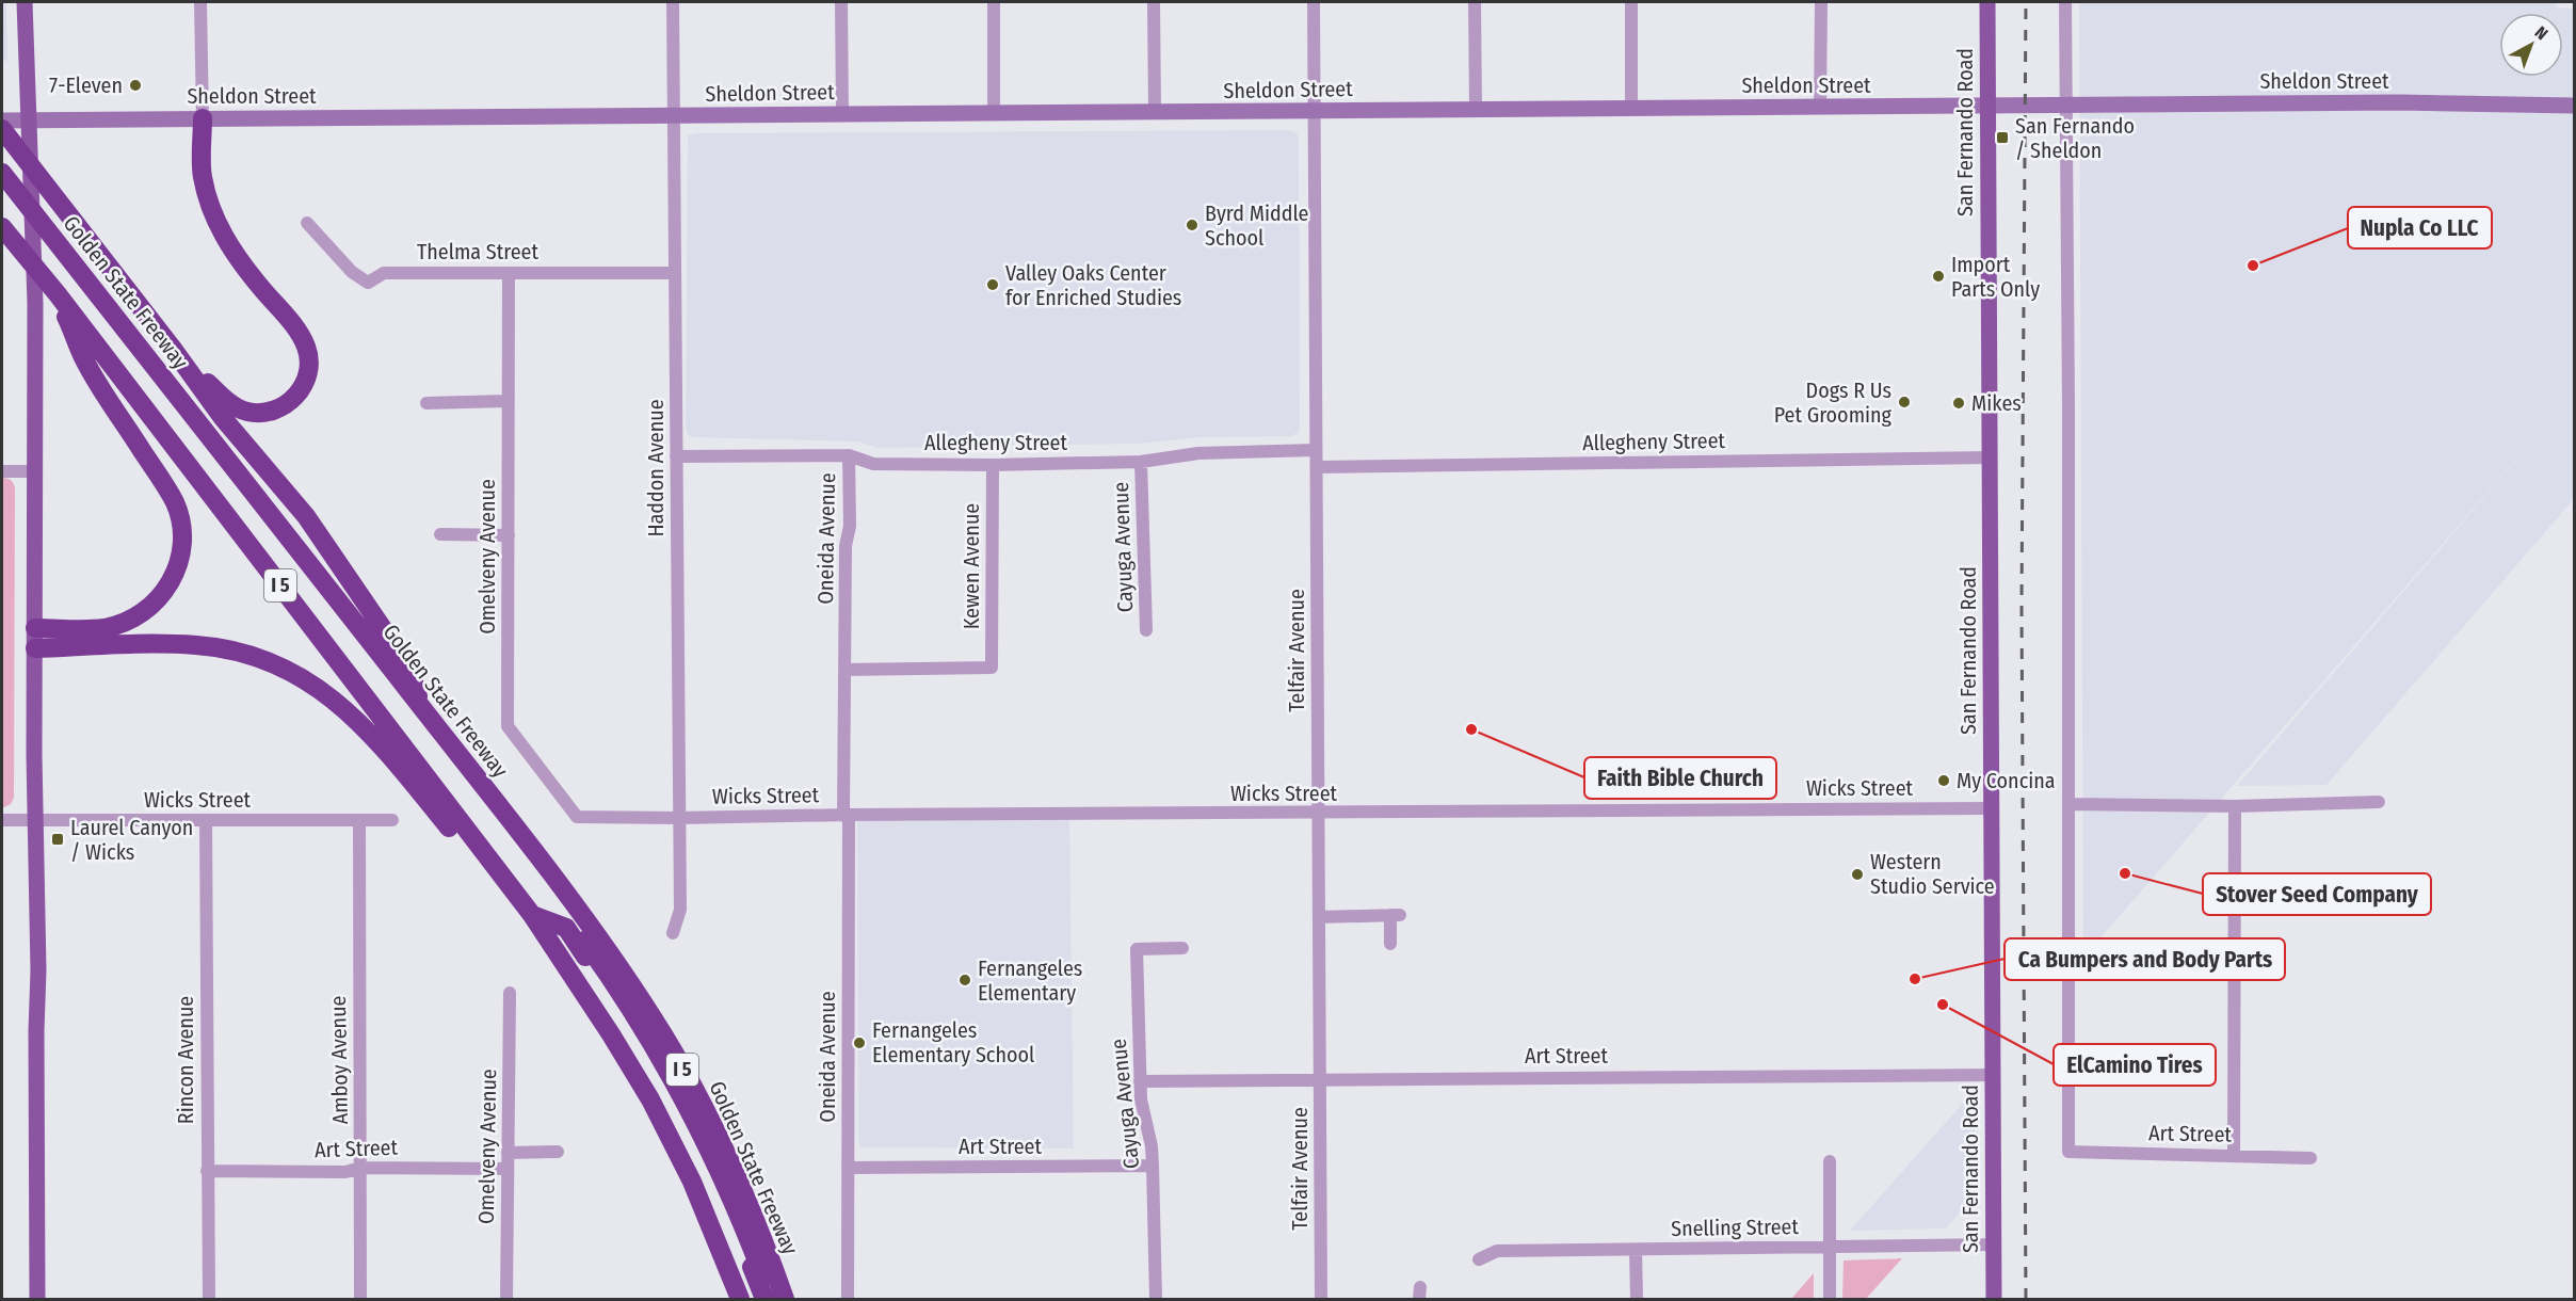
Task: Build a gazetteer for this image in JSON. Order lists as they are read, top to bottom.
{
  "streets": {
    "highway": ["Golden State Freeway", "I 5"],
    "main road": ["Sheldon Street", "San Fernando Road"],
    "street": [
      "Thelma Street",
      "Allegheny Street",
      "Haddon Avenue",
      "Oneida Avenue",
      "Cayuga Avenue",
      "Omelveny Avenue",
      "Kewen Avenue",
      "Telfair Avenue",
      "Wicks Street",
      "Art Street",
      "Rincon Avenue",
      "Amboy Avenue",
      "Snelling Street"
    ]
  },
  "crossings": [
    ["Sheldon Street", "San Fernando Road"],
    ["Sheldon Street", "Haddon Avenue"],
    ["Sheldon Street", "Telfair Avenue"],
    ["San Fernando Road", "Allegheny Street"],
    ["San Fernando Road", "Wicks Street"],
    ["San Fernando Road", "Art Street"],
    ["San Fernando Road", "Snelling Street"],
    ["Thelma Street", "Haddon Avenue"],
    ["Thelma Street", "Omelveny Avenue"],
    ["Allegheny Street", "Haddon Avenue"],
    ["Allegheny Street", "Oneida Avenue"],
    ["Allegheny Street", "Cayuga Avenue"],
    ["Allegheny Street", "Kewen Avenue"],
    ["Allegheny Street", "Telfair Avenue"],
    ["Haddon Avenue", "Wicks Street"],
    ["Oneida Avenue", "Kewen Avenue"],
    ["Oneida Avenue", "Wicks Street"],
    ["Oneida Avenue", "Art Street"],
    ["Cayuga Avenue", "Art Street"],
    ["Omelveny Avenue", "Wicks Street"],
    ["Omelveny Avenue", "Art Street"],
    ["Telfair Avenue", "Wicks Street"],
    ["Telfair Avenue", "Art Street"],
    ["Wicks Street", "Rincon Avenue"],
    ["Wicks Street", "Amboy Avenue"],
    ["Art Street", "Rincon Avenue"],
    ["Art Street", "Amboy Avenue"]
  ],
  "places": {
    "other": [
      "7-Eleven",
      "Byrd Middle School",
      "Nupla Co LLC",
      "Import Parts Only",
      "Valley Oaks Center for Enriched Studies",
      "Dogs R Us Pet Grooming",
      "Mikes",
      "Faith Bible Church",
      "My Concina",
      "Stover Seed Company",
      "Western Studio Service",
      "Ca Bumpers and Body Parts",
      "Fernangeles Elementary",
      "ElCamino Tires",
      "Fernangeles Elementary School"
    ],
    "transit": ["San Fernando / Sheldon", "Laurel Canyon / Wicks"]
  },
  "north": "top right"
}
